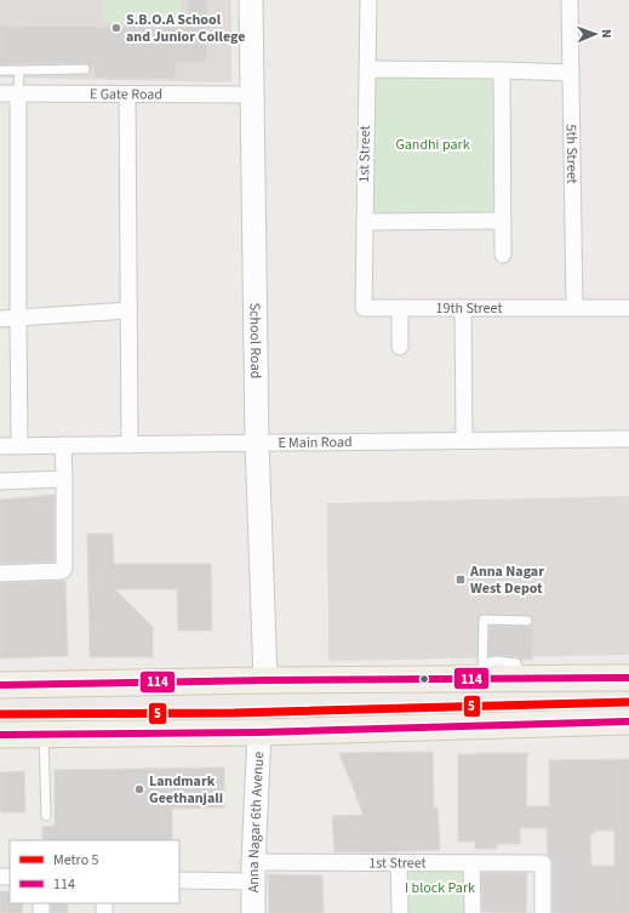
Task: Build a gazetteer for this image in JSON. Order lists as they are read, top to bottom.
{
  "streets": {
    "street": [
      "E Gate Road",
      "1st Street",
      "5th Street",
      "19th Street",
      "School Road",
      "E Main Road",
      "Anna Nagar 6th Avenue"
    ]
  },
  "crossings": [
    ["E Gate Road", "School Road"],
    ["1st Street", "19th Street"],
    ["1st Street", "Anna Nagar 6th Avenue"],
    ["5th Street", "19th Street"],
    ["School Road", "E Main Road"]
  ],
  "parks": ["Gandhi park", "I block Park"],
  "places": {
    "other": ["S.B.O.A School and Junior College", "Landmark Geethanjali"],
    "transit": ["Anna Nagar West Depot"]
  },
  "lines": ["transit line 114", "metro line 5"],
  "legend": ["Metro 5", "114"],
  "north": "right"
}
